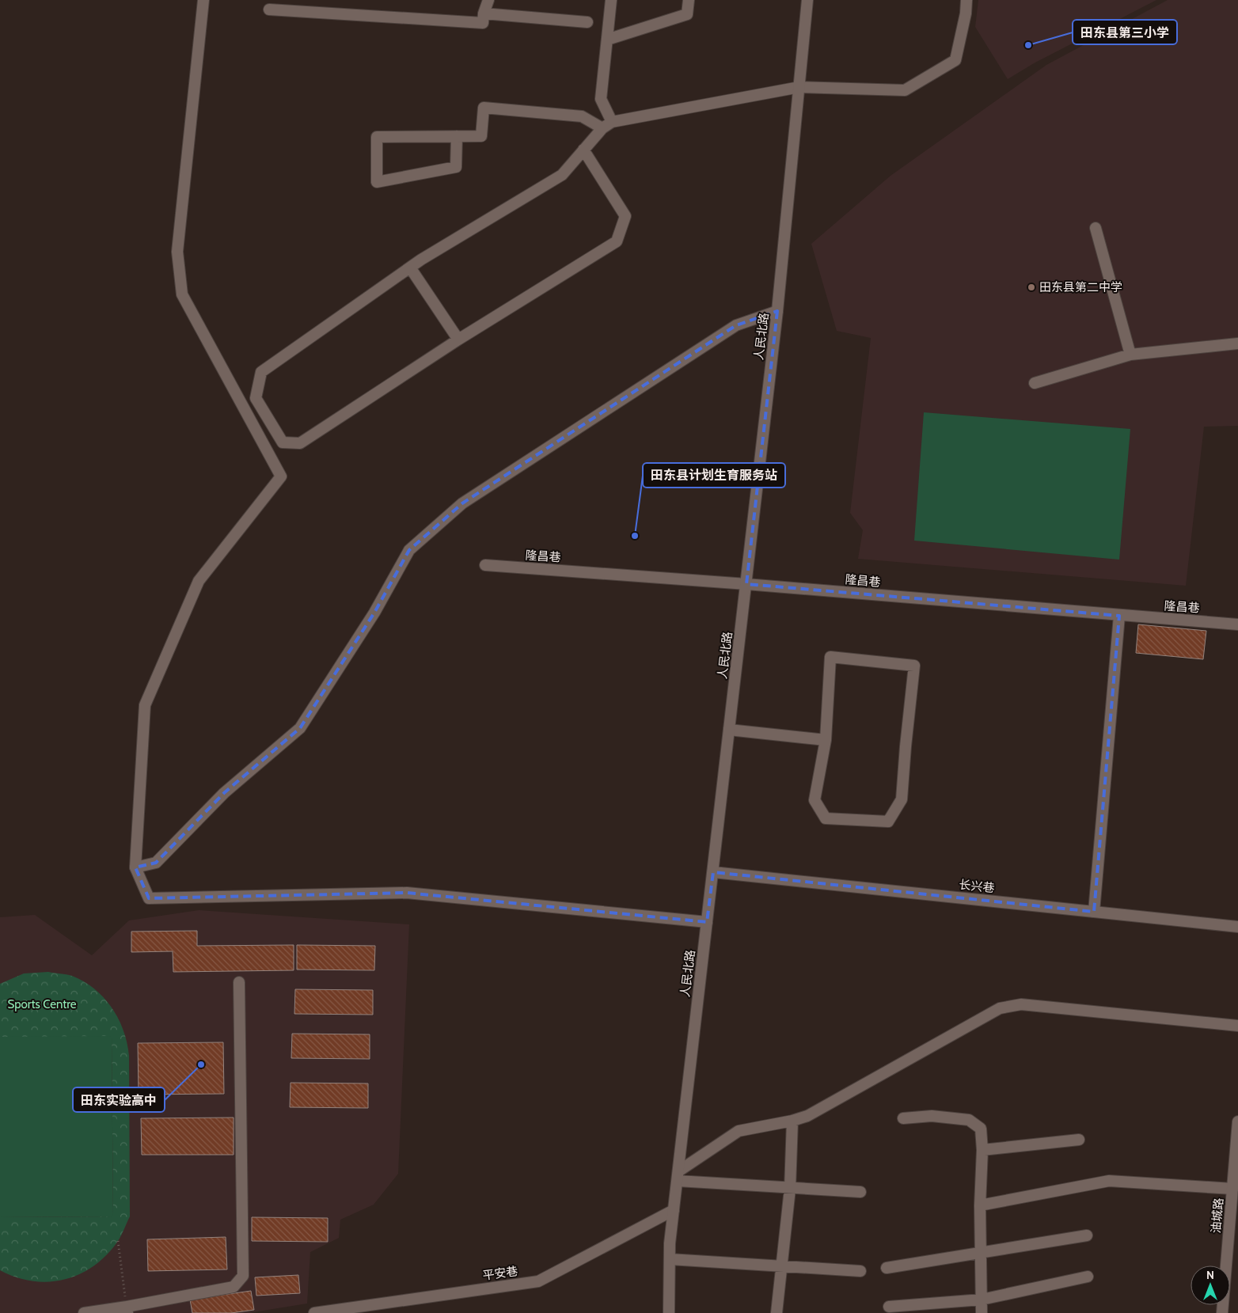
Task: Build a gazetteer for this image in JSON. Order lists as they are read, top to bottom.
{
  "streets": {
    "street": [
      "人民北路",
      "隆昌巷",
      "长兴巷",
      "油城路",
      "平安巷"
    ]
  },
  "crossings": [
    ["人民北路", "隆昌巷"],
    ["人民北路", "长兴巷"],
    ["人民北路", "平安巷"]
  ],
  "parks": ["Sports Centre"],
  "places": [
    "田东县第三小学",
    "田东县第二中学",
    "田东县计划生育服务站",
    "田东实验高中"
  ],
  "north": "top"
}
